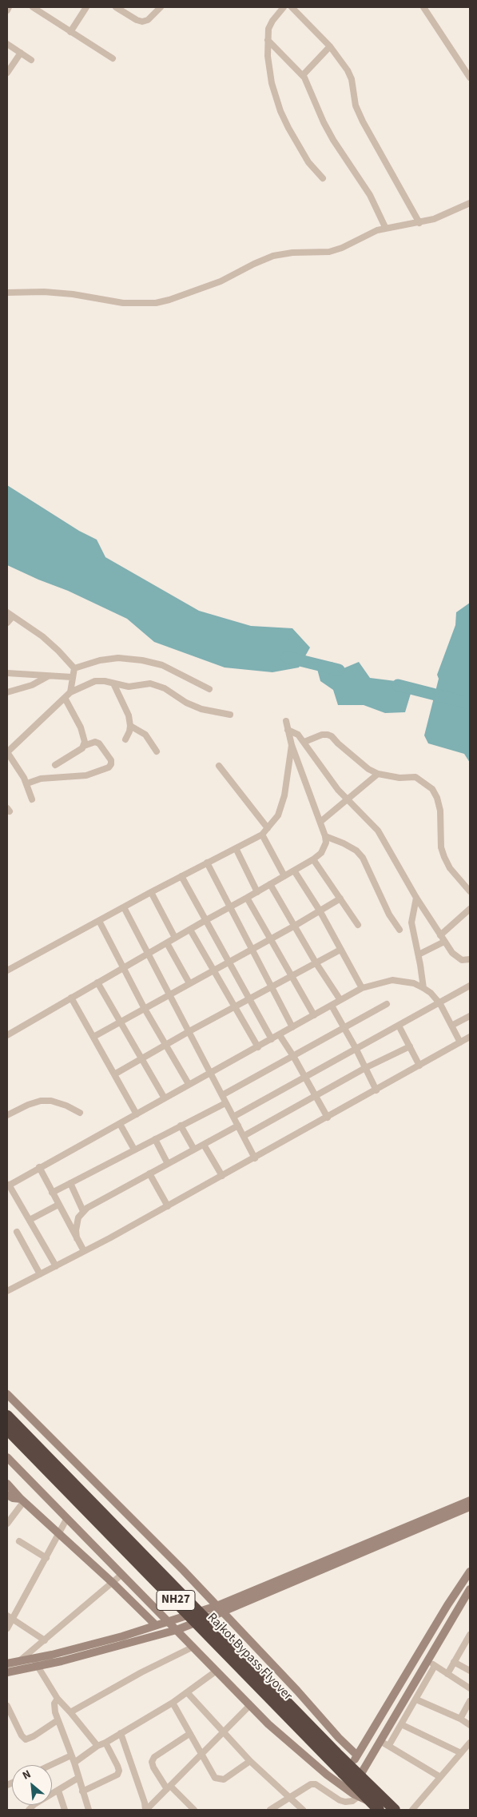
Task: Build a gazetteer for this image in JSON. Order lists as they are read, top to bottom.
{
  "streets": {
    "highway": ["NH27", "Rajkot Bypass Flyover"]
  },
  "crossings": [
    ["NH27", "Rajkot Bypass Flyover"]
  ],
  "north": "top left"
}
